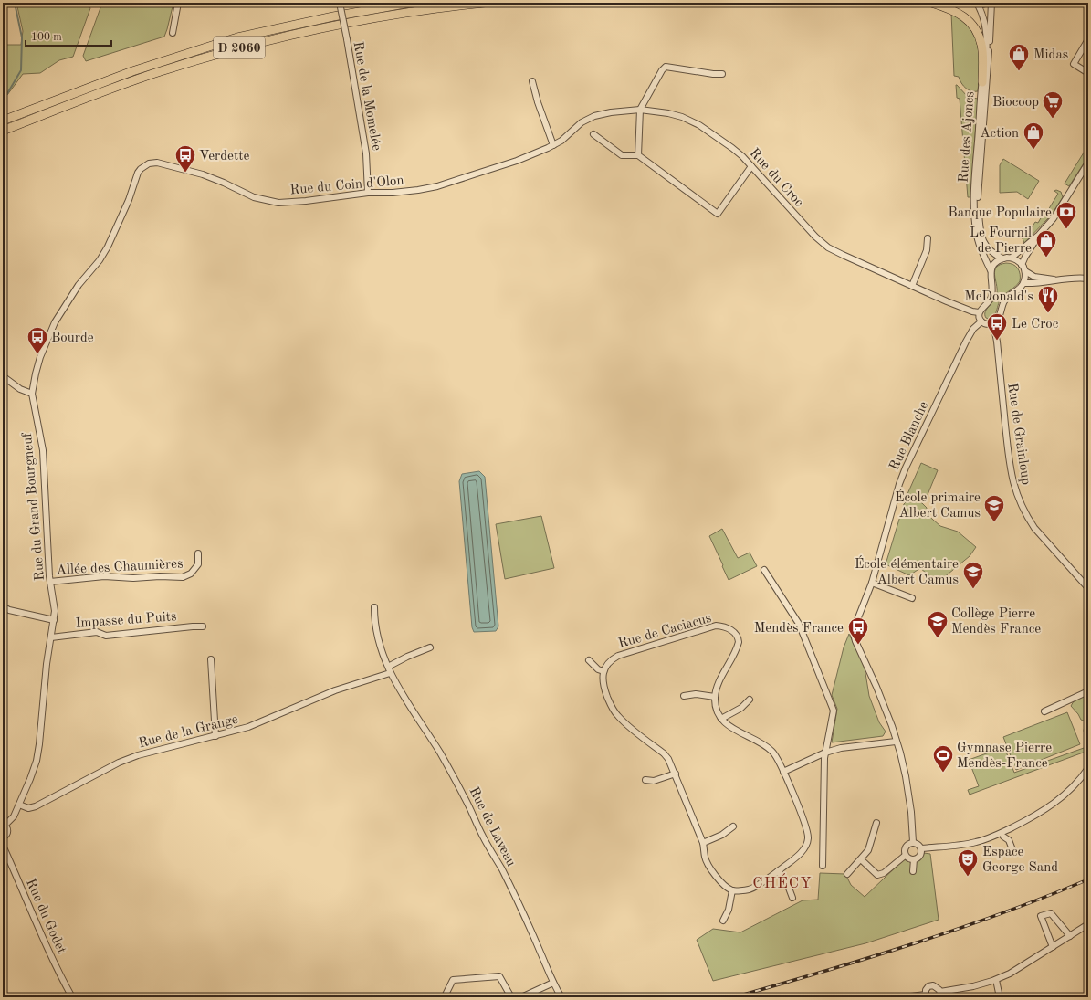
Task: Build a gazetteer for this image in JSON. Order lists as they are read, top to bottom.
{
  "streets": {
    "highway": ["D 2060"],
    "street": [
      "Rue de la Momelée",
      "Rue des Ajoncs",
      "Rue du Croc",
      "Rue du Coin d'Olon",
      "Rue de Grainloup",
      "Rue Blanche",
      "Rue du Grand Bourgneuf",
      "Allée des Chaumières",
      "Impasse du Puits",
      "Rue de Caciacus",
      "Rue de la Grange",
      "Rue de Laveau",
      "Rue du Godet"
    ]
  },
  "crossings": [
    ["Rue de la Momelée", "Rue du Coin d'Olon"],
    ["Rue du Croc", "Rue du Coin d'Olon"],
    ["Rue du Coin d'Olon", "Rue du Grand Bourgneuf"],
    ["Rue du Grand Bourgneuf", "Allée des Chaumières"],
    ["Rue du Grand Bourgneuf", "Impasse du Puits"],
    ["Rue du Grand Bourgneuf", "Rue de la Grange"],
    ["Rue de la Grange", "Rue de Laveau"]
  ],
  "districts": ["CHÉCY"],
  "places": {
    "shop": ["Midas", "Action", "Le Fournil de Pierre"],
    "supermarket": ["Biocoop"],
    "bus stop": [
      "Verdette",
      "Le Croc",
      "Bourde",
      "Mendès France"
    ],
    "bank": ["Banque Populaire"],
    "restaurant": ["McDonald's"],
    "school or university": ["École primaire Albert Camus", "École élémentaire Albert Camus", "Collège Pierre Mendès France"],
    "sports": ["Gymnase Pierre Mendès-France"],
    "theatre": ["Espace George Sand"]
  },
  "scale_bar": "100 m"
}
